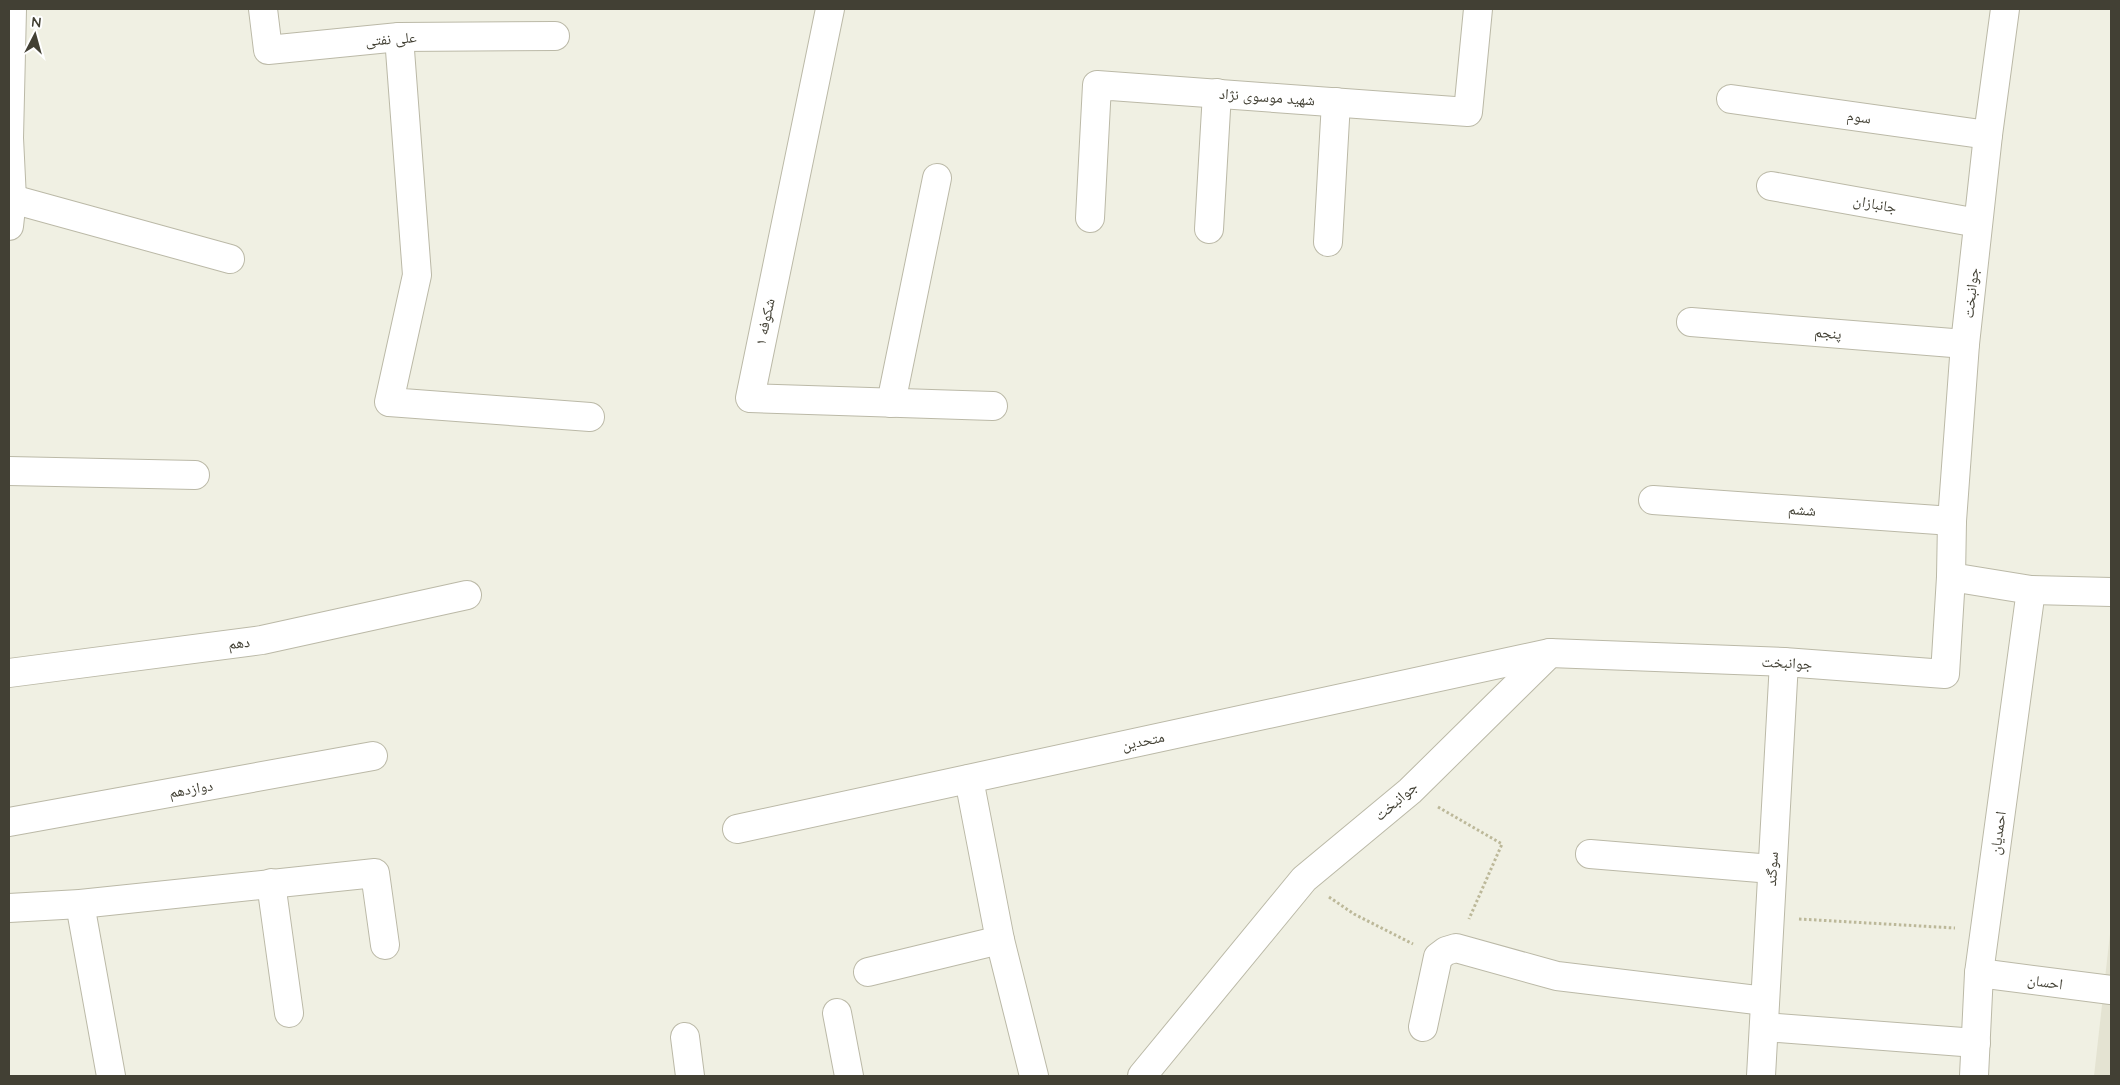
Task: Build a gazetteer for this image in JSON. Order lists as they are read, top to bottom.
{
  "streets": {
    "street": [
      "علی نفتی",
      "شهید موسوی نژاد",
      "سوم",
      "جانبازان",
      "جوانبخت",
      "شکوفه ۱",
      "پنجم",
      "ششم",
      "دهم",
      "متحدین",
      "دوازدهم",
      "احمدیان",
      "سوگند",
      "احسان"
    ]
  },
  "crossings": [
    ["سوم", "جوانبخت"],
    ["جانبازان", "جوانبخت"],
    ["جوانبخت", "پنجم"],
    ["جوانبخت", "ششم"],
    ["جوانبخت", "متحدین"],
    ["جوانبخت", "سوگند"],
    ["احمدیان", "احسان"]
  ],
  "north": "top"
}
